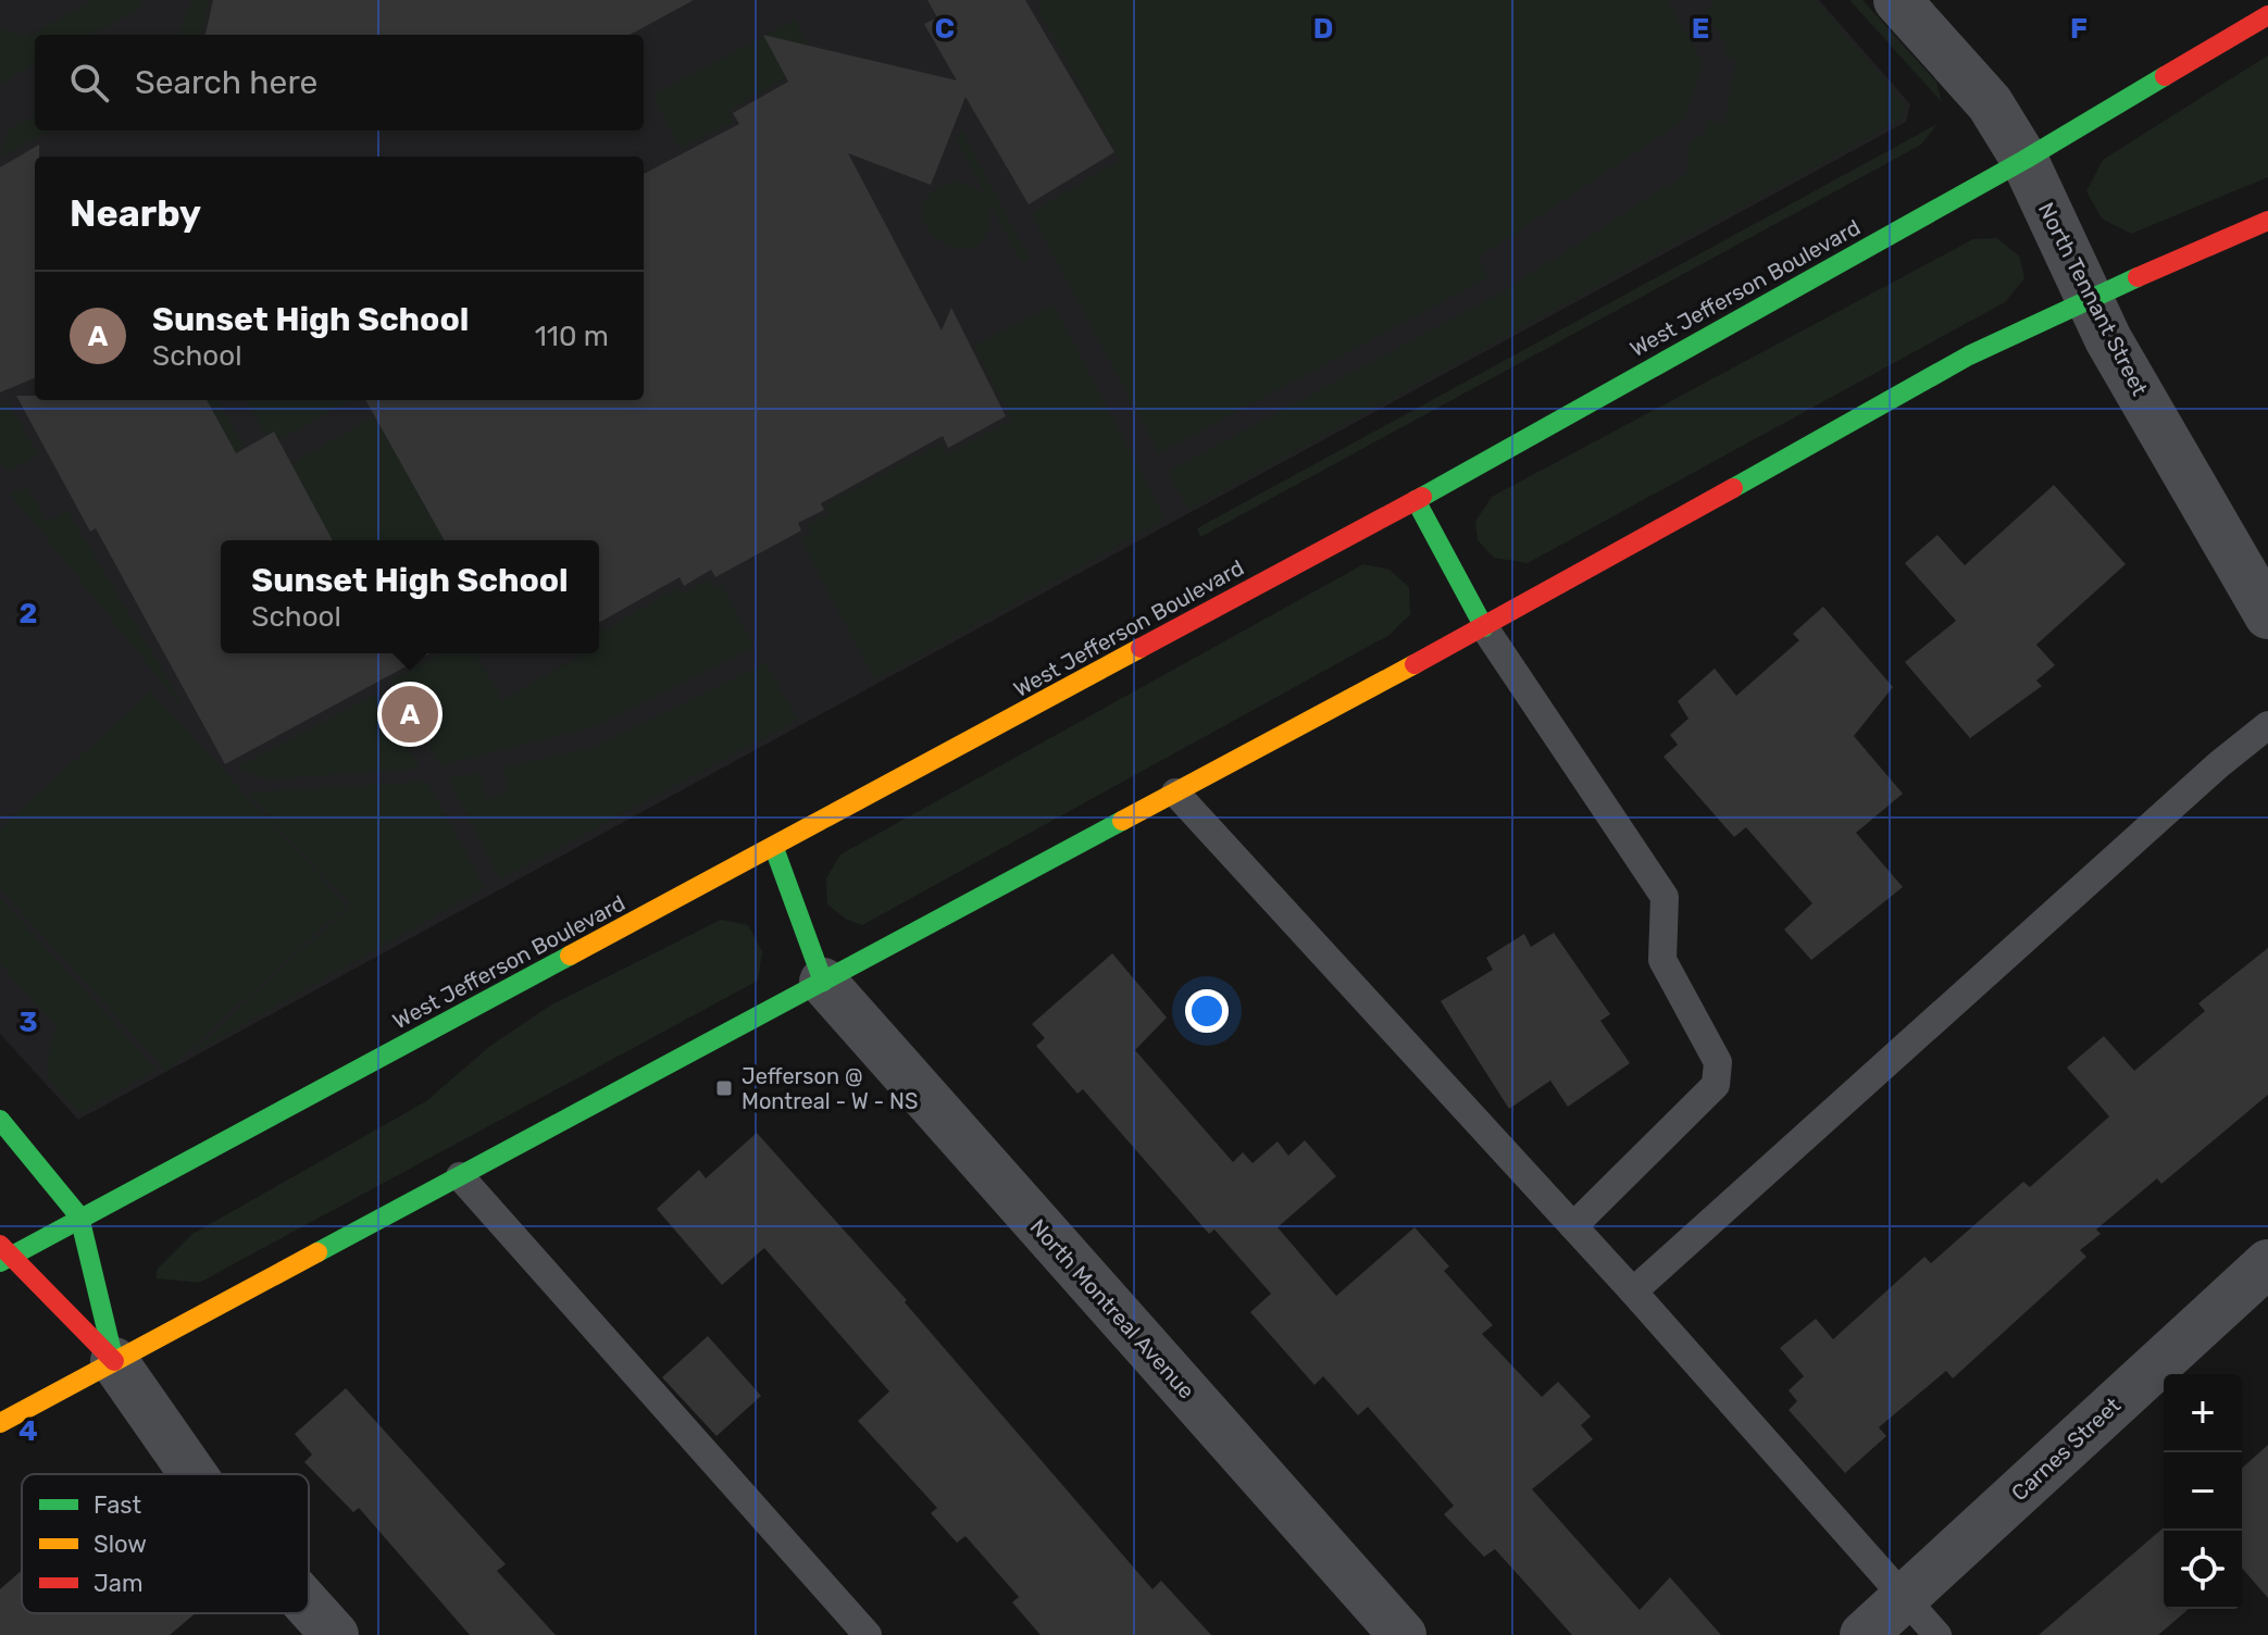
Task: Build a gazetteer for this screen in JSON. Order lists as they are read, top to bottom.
{
  "streets": {
    "main road": ["West Jefferson Boulevard"],
    "street": ["North Tennant Street", "North Montreal Avenue", "Carnes Street"]
  },
  "crossings": [
    ["West Jefferson Boulevard", "North Tennant Street"]
  ],
  "places": {
    "transit": ["Jefferson @ Montreal - W - NS"]
  },
  "legend": ["Fast", "Slow", "Jam"],
  "page": {
    "search": "Search here",
    "heading": "Nearby",
    "list": [
      {
        "mark": "A",
        "name": "Sunset High School",
        "note": "School",
        "value": "110 m"
      }
    ],
    "popup": ["Sunset High School", "School"],
    "pins": "A",
    "map_buttons": ["+", "−"]
  },
  "grid": {
    "columns": [
      "C",
      "D",
      "E",
      "F"
    ],
    "rows": ["2", "3", "4"]
  }
}
